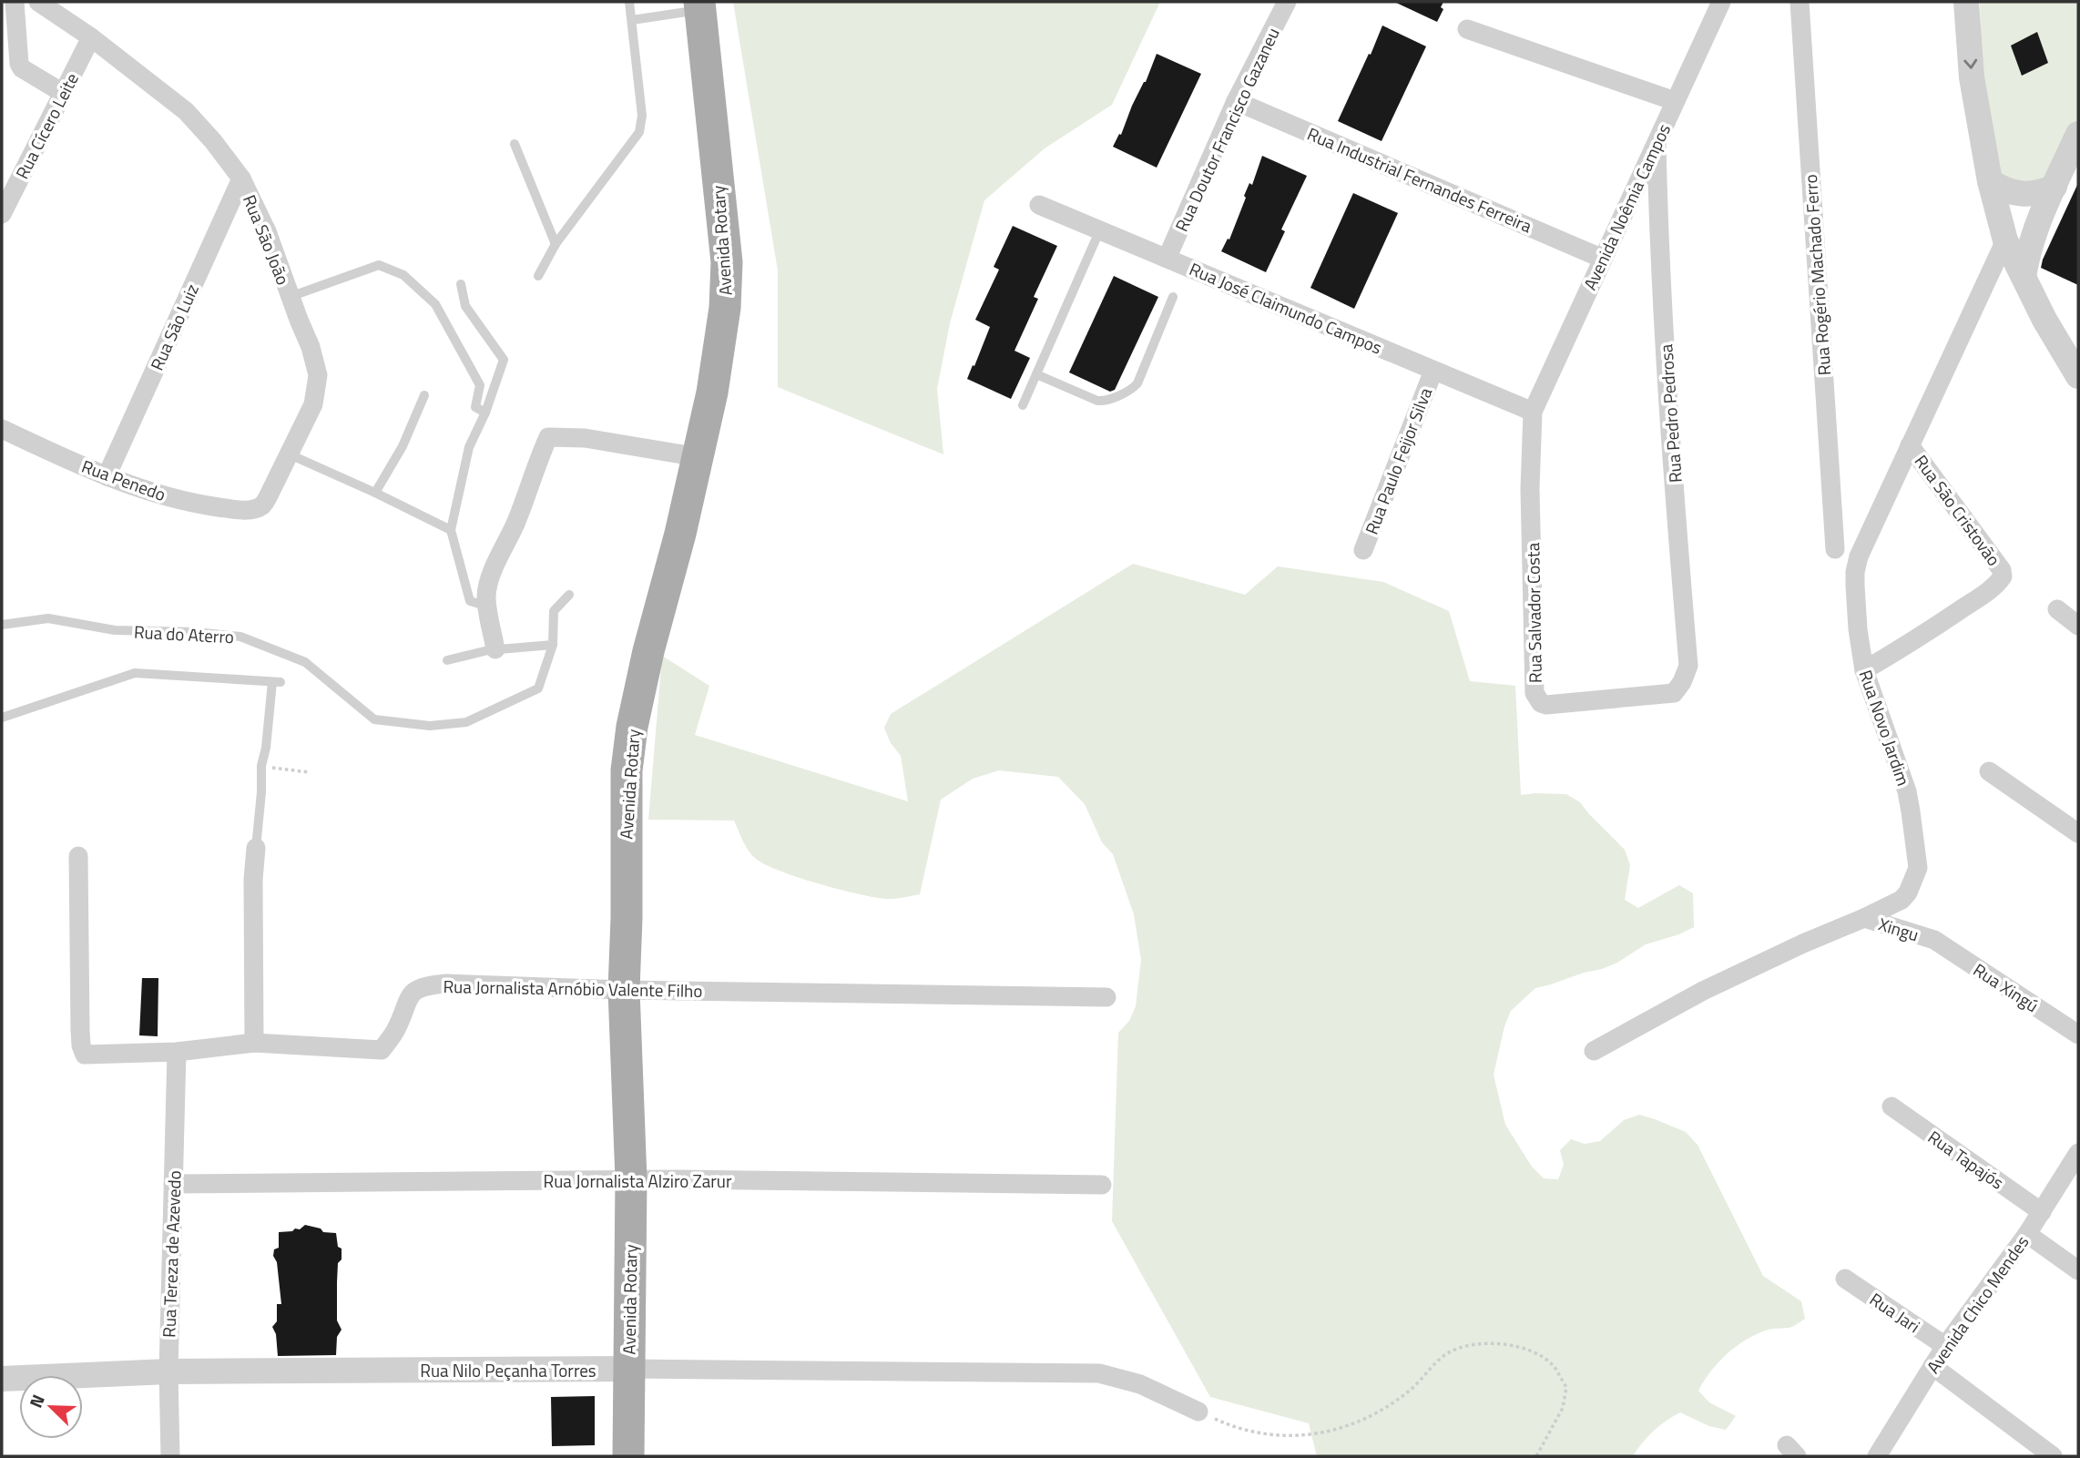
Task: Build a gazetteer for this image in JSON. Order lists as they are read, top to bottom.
{
  "streets": {
    "main road": ["Avenida Rotary"],
    "street": [
      "Rua Cícero Leite",
      "Rua Doutor Francisco Gazaneu",
      "Rua Industrial Fernandes Ferreira",
      "Avenida Noêmia Campos",
      "Rua São João",
      "Rua Rogério Machado Ferro",
      "Rua José Claimundo Campos",
      "Rua São Luiz",
      "Rua Pedro Pedrosa",
      "Rua Paulo Feijor Silva",
      "Rua Penedo",
      "Rua São Cristovão",
      "Rua Salvador Costa",
      "Rua Novo Jardim",
      "Xingu",
      "Rua Xingú",
      "Rua Jornalista Arnóbio Valente Filho",
      "Rua Tapajós",
      "Rua Jornalista Alziro Zarur",
      "Rua Tereza de Azevedo",
      "Avenida Chico Mendes",
      "Rua Jari",
      "Rua Nilo Peçanha Torres"
    ],
    "lane": ["Rua do Aterro"]
  },
  "crossings": [
    ["Rua Cícero Leite", "Rua São João"],
    ["Rua Doutor Francisco Gazaneu", "Rua Industrial Fernandes Ferreira"],
    ["Rua Doutor Francisco Gazaneu", "Rua José Claimundo Campos"],
    ["Rua Industrial Fernandes Ferreira", "Avenida Noêmia Campos"],
    ["Avenida Noêmia Campos", "Rua José Claimundo Campos"],
    ["Avenida Noêmia Campos", "Rua Pedro Pedrosa"],
    ["Avenida Noêmia Campos", "Rua Salvador Costa"],
    ["Rua São João", "Rua São Luiz"],
    ["Rua São João", "Rua Penedo"],
    ["Avenida Rotary", "Rua Jornalista Arnóbio Valente Filho"],
    ["Avenida Rotary", "Rua Jornalista Alziro Zarur"],
    ["Avenida Rotary", "Rua Nilo Peçanha Torres"],
    ["Rua José Claimundo Campos", "Rua Paulo Feijor Silva"],
    ["Rua José Claimundo Campos", "Rua Salvador Costa"],
    ["Rua São Luiz", "Rua Penedo"],
    ["Rua Pedro Pedrosa", "Rua Salvador Costa"],
    ["Rua São Cristovão", "Rua Novo Jardim"],
    ["Rua Novo Jardim", "Xingu"],
    ["Xingu", "Rua Xingú"],
    ["Rua Jornalista Arnóbio Valente Filho", "Rua Tereza de Azevedo"],
    ["Rua Tapajós", "Avenida Chico Mendes"],
    ["Rua Jornalista Alziro Zarur", "Rua Tereza de Azevedo"],
    ["Rua Tereza de Azevedo", "Rua Nilo Peçanha Torres"],
    ["Avenida Chico Mendes", "Rua Jari"]
  ],
  "north": "top left"
}
